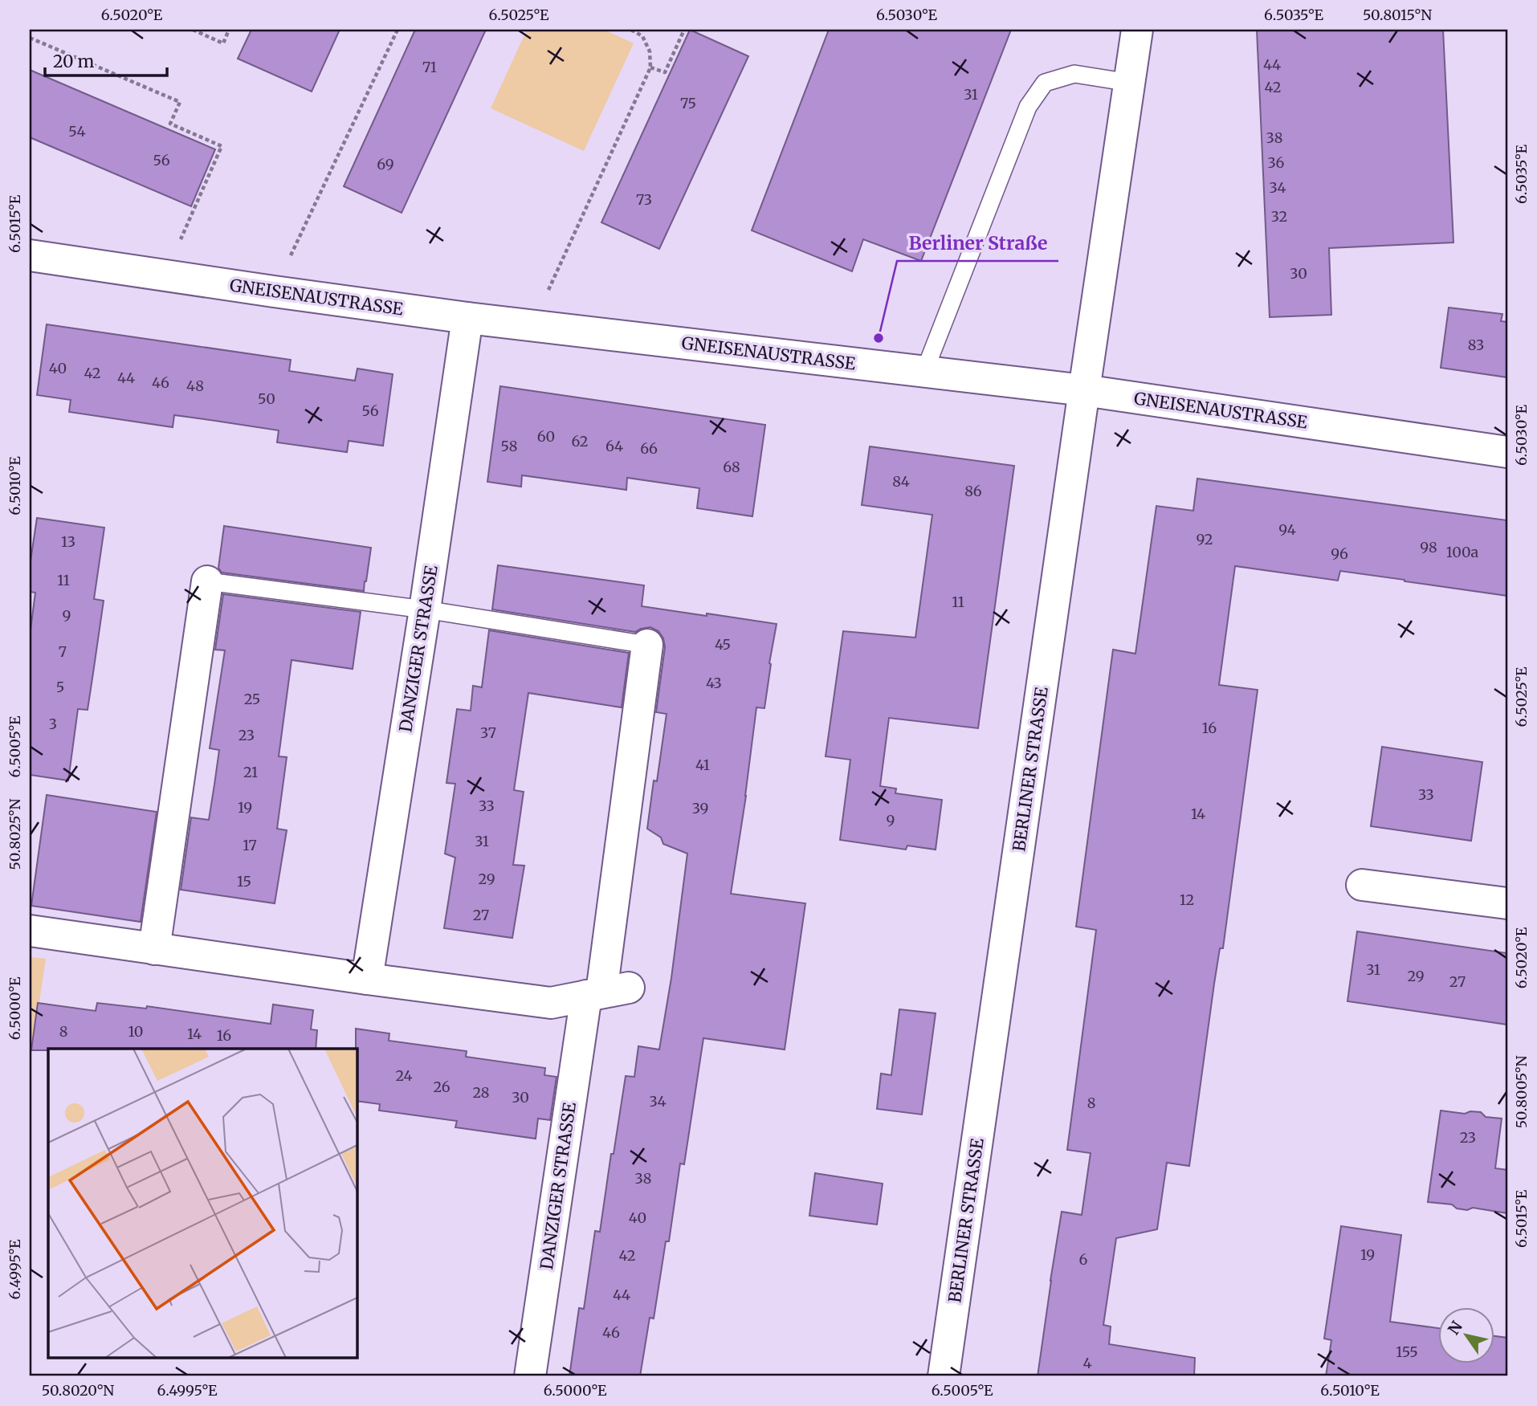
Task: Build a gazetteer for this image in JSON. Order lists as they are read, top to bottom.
{
  "streets": {
    "street": ["GNEISENAUSTRASSE", "DANZIGER STRASSE", "BERLINER STRASSE"]
  },
  "crossings": [
    ["GNEISENAUSTRASSE", "DANZIGER STRASSE"],
    ["GNEISENAUSTRASSE", "BERLINER STRASSE"]
  ],
  "places": ["Berliner Straße"],
  "house_numbers": [
    "44",
    "71",
    "42",
    "31",
    "75",
    "54",
    "38",
    "56",
    "36",
    "69",
    "34",
    "73",
    "32",
    "30",
    "83",
    "40",
    "42",
    "44",
    "46",
    "48",
    "50",
    "56",
    "60",
    "62",
    "58",
    "64",
    "66",
    "68",
    "84",
    "86",
    "94",
    "92",
    "13",
    "98",
    "100a",
    "96",
    "11",
    "11",
    "9",
    "45",
    "7",
    "43",
    "5",
    "25",
    "3",
    "16",
    "37",
    "23",
    "41",
    "21",
    "33",
    "33",
    "19",
    "39",
    "14",
    "9",
    "31",
    "17",
    "29",
    "15",
    "12",
    "27",
    "31",
    "29",
    "27",
    "8",
    "10",
    "14",
    "16",
    "24",
    "26",
    "28",
    "30",
    "34",
    "8",
    "23",
    "38",
    "40",
    "19",
    "42",
    "6",
    "44",
    "46",
    "155",
    "4"
  ],
  "scale_bar": "20 m",
  "north": "top left",
  "coordinates": [
    "6.5020°E",
    "6.5025°E",
    "6.5030°E",
    "6.5035°E",
    "50.8015°N",
    "6.5015°E",
    "6.5010°E",
    "6.5005°E",
    "50.8025°N",
    "6.5000°E",
    "50.8005°N",
    "6.4995°E",
    "50.8020°N"
  ]
}
